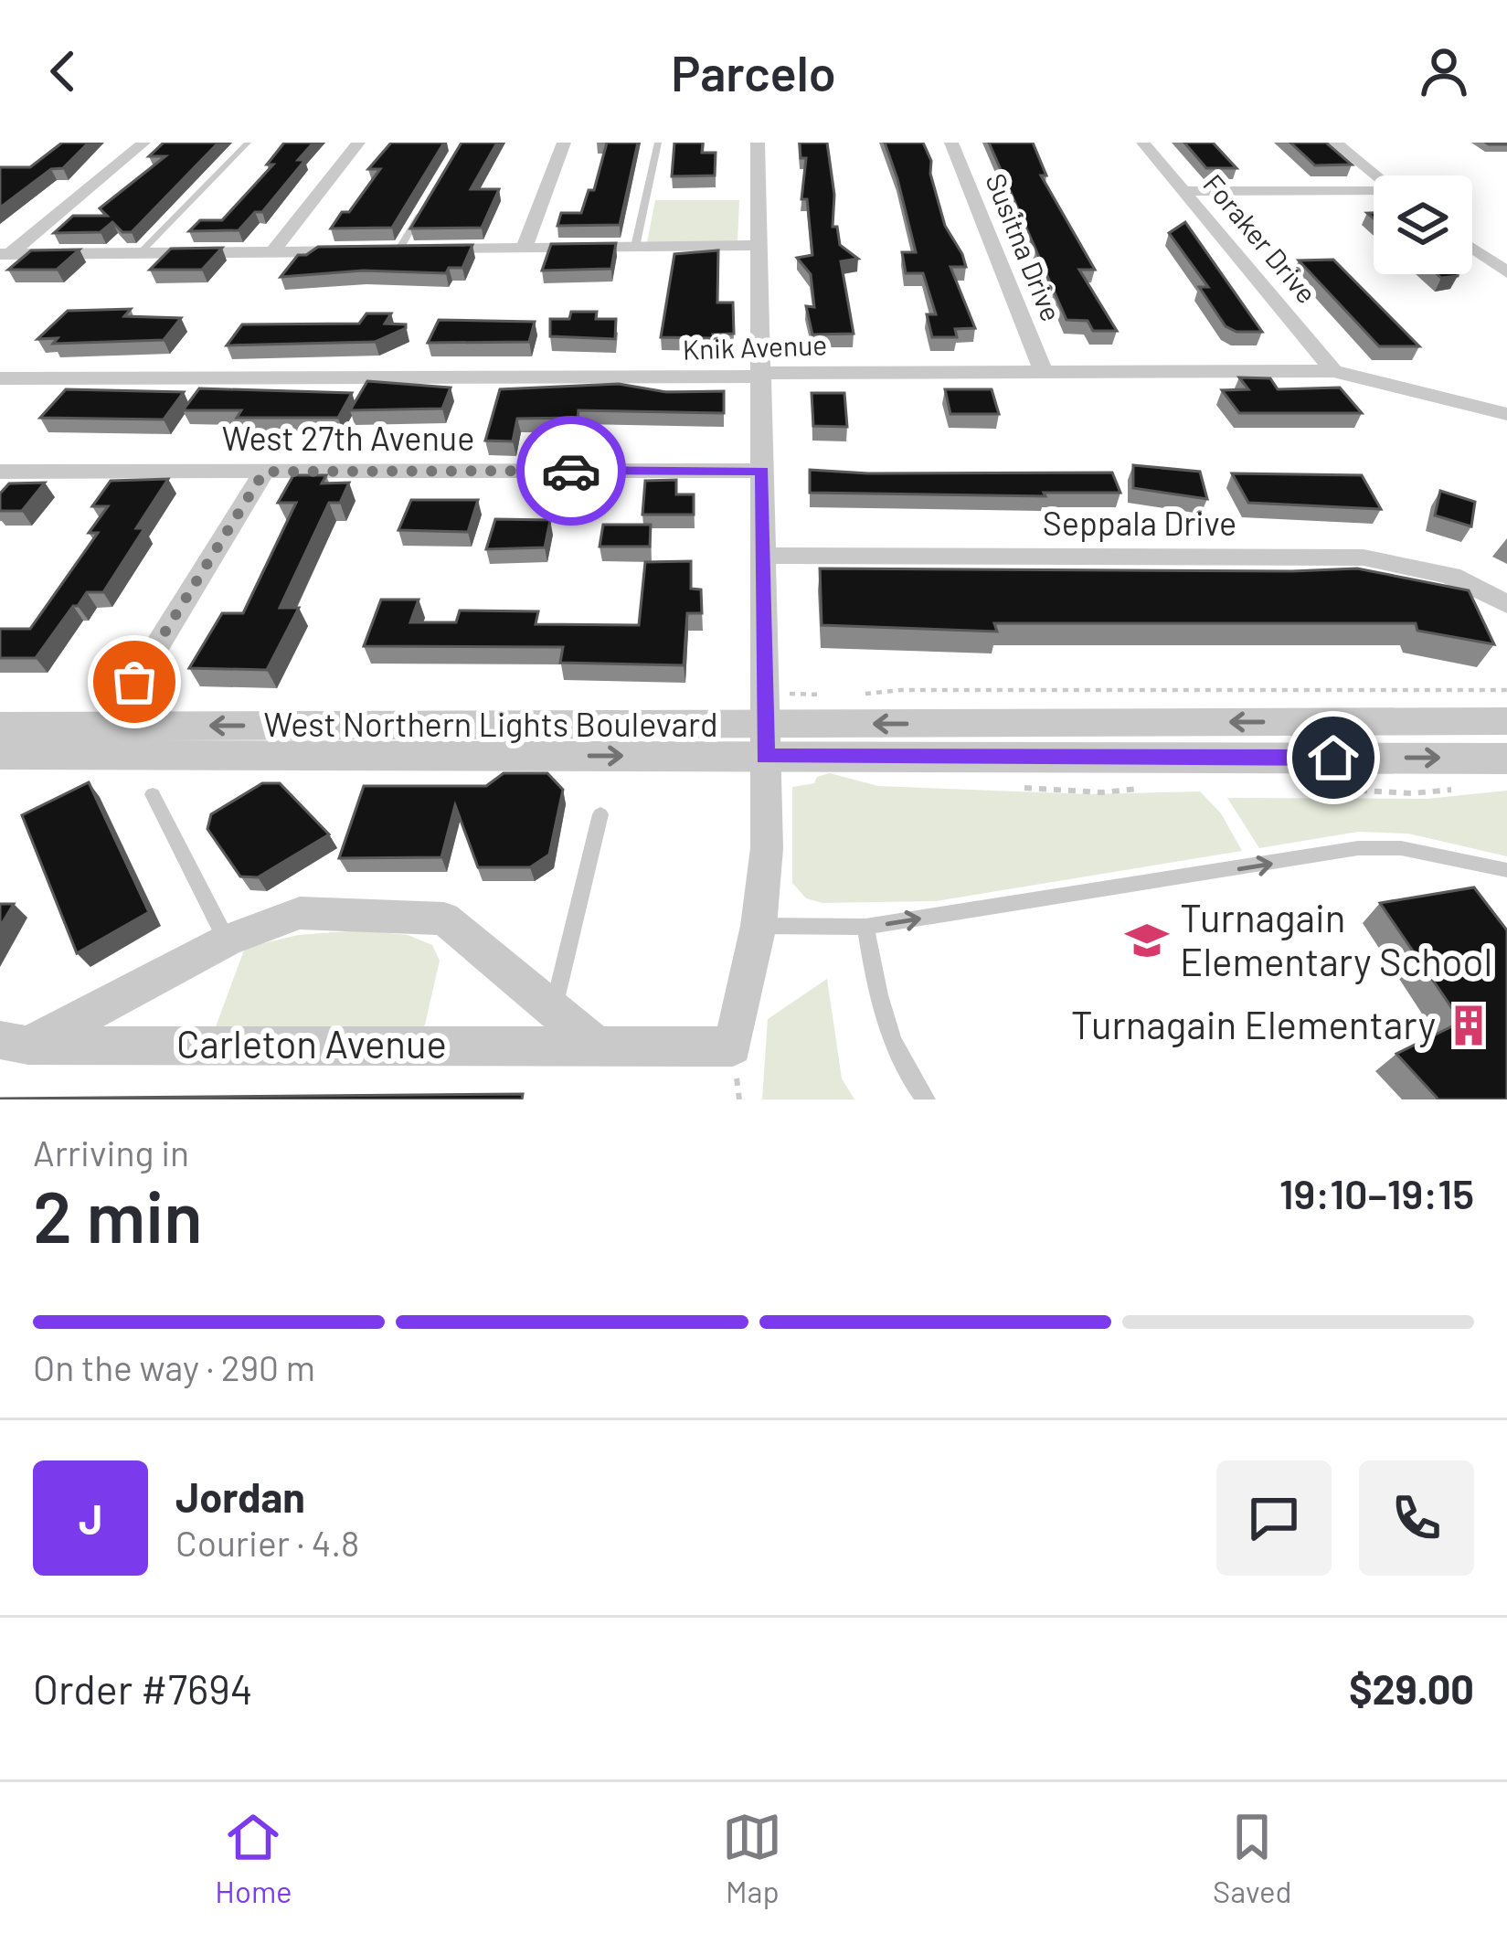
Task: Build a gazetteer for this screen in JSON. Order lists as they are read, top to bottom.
{
  "streets": {
    "street": [
      "Foraker Drive",
      "Susitna Drive",
      "Knik Avenue",
      "West 27th Avenue",
      "Seppala Drive",
      "West Northern Lights Boulevard",
      "Carleton Avenue"
    ]
  },
  "crossings": [
    ["Foraker Drive", "Knik Avenue"],
    ["Susitna Drive", "Knik Avenue"]
  ],
  "places": {
    "school or university": ["Turnagain Elementary School"],
    "building": ["Turnagain Elementary"]
  },
  "page": {
    "header": "Parcelo",
    "heading": ["2 min", "Arriving in", "19:10–19:15"],
    "panel": [
      "Jordan",
      "Courier · 4.8",
      "Order #7694",
      "$29.00"
    ],
    "bar": "On the way · 290 m",
    "round": "J",
    "tabs": ["Home", "Map", "Saved"]
  }
}
